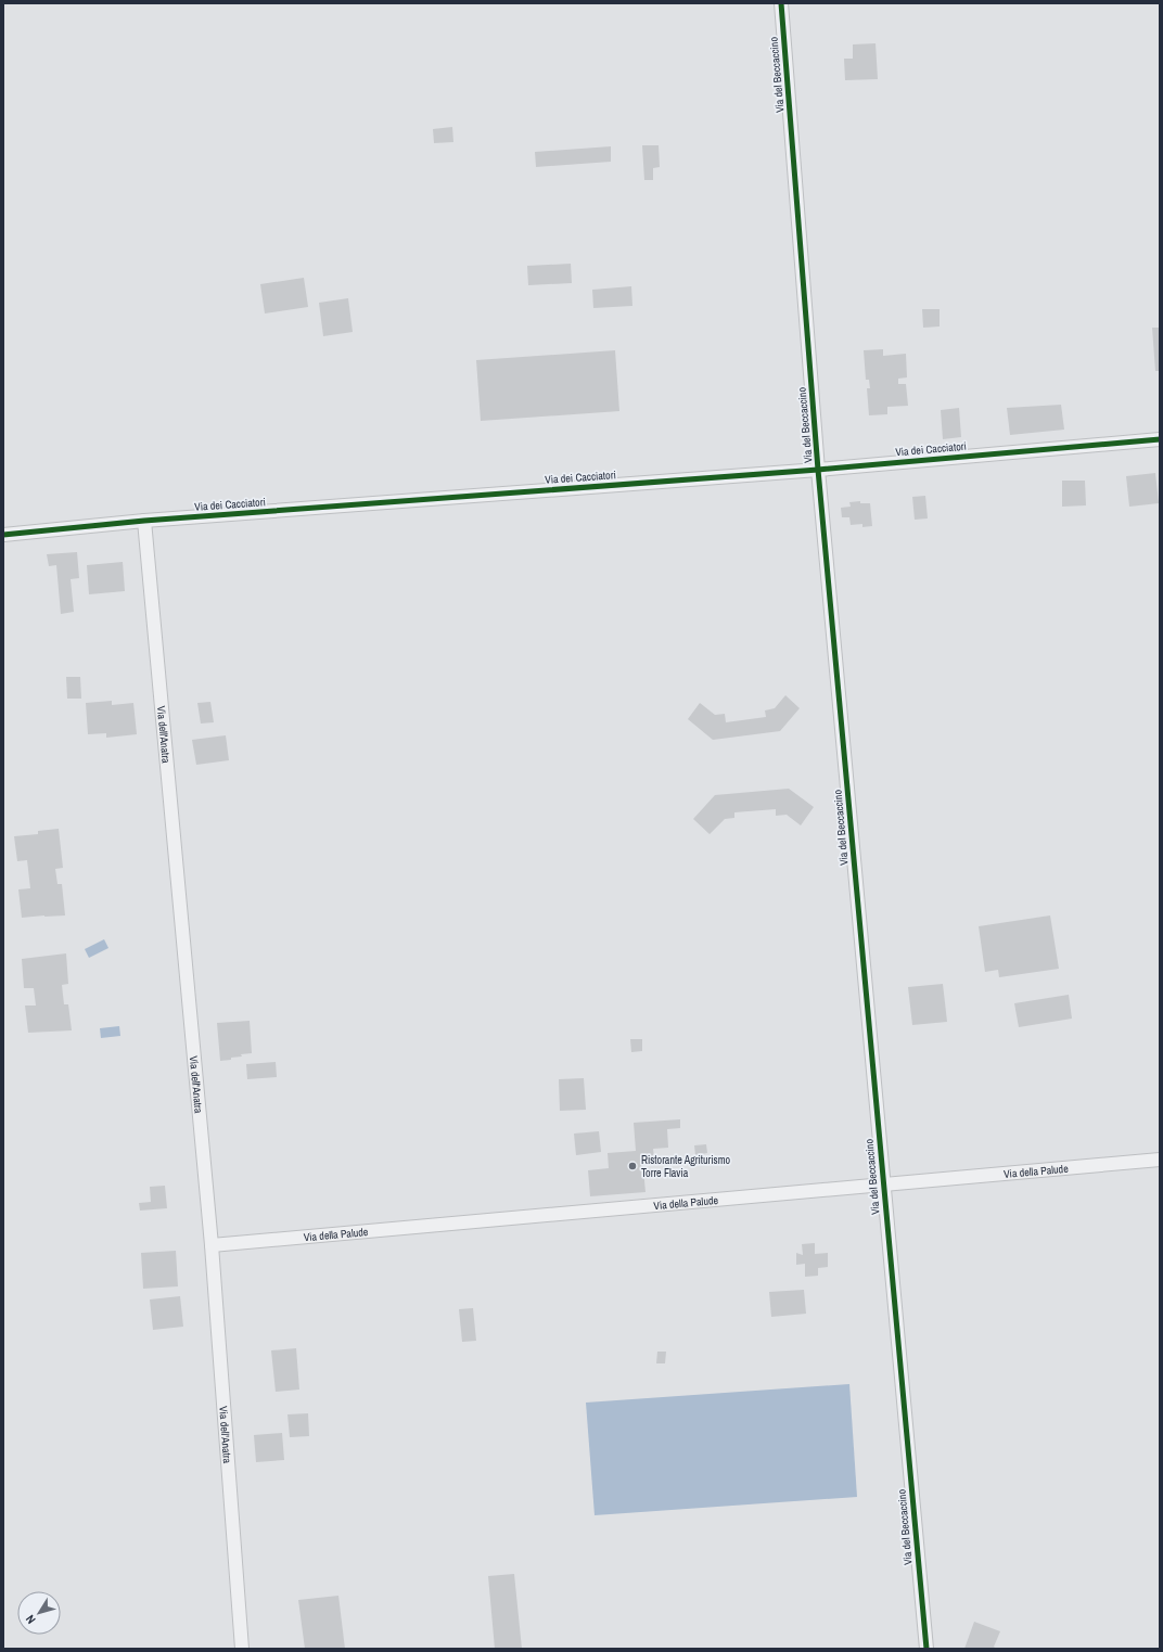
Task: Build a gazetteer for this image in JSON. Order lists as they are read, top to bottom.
{
  "streets": {
    "street": [
      "Via del Beccaccino",
      "Via dei Cacciatori",
      "Via dell'Anatra",
      "Via della Palude"
    ]
  },
  "crossings": [
    ["Via del Beccaccino", "Via dei Cacciatori"],
    ["Via del Beccaccino", "Via della Palude"],
    ["Via dei Cacciatori", "Via dell'Anatra"],
    ["Via dell'Anatra", "Via della Palude"]
  ],
  "places": ["Ristorante Agriturismo Torre Flavia"],
  "north": "bottom left"
}
